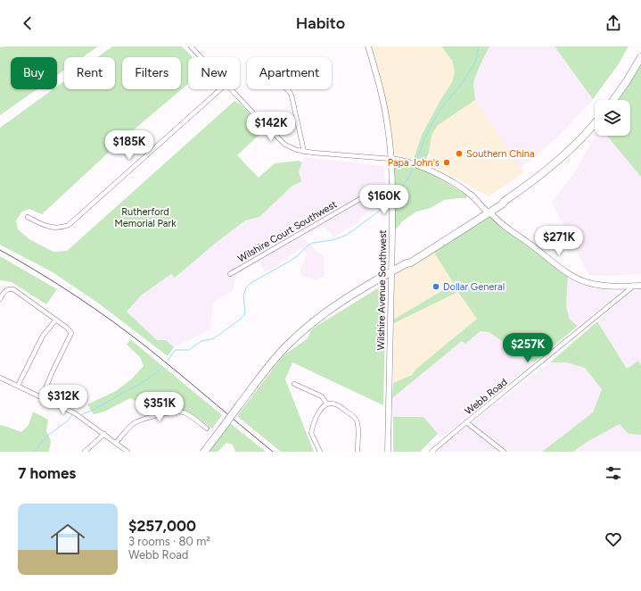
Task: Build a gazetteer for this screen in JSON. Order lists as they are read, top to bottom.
{
  "streets": {
    "street": ["Wilshire Court Southwest", "Wilshire Avenue Southwest", "Webb Road"]
  },
  "crossings": [
    ["Wilshire Court Southwest", "Wilshire Avenue Southwest"]
  ],
  "parks": ["Rutherford Memorial Park"],
  "places": ["Southern China", "Papa John's", "Dollar General"],
  "page": {
    "header": "Habito",
    "chip": [
      "Buy",
      "Rent",
      "Filters",
      "New",
      "Apartment"
    ],
    "price": [
      "$142K",
      "$185K",
      "$160K",
      "$271K",
      "$257K",
      "$312K",
      "$351K"
    ],
    "heading": "7 homes",
    "list": [
      {
        "name": "$257,000",
        "note": "3 rooms · 80 m² · Webb Road"
      }
    ]
  }
}
